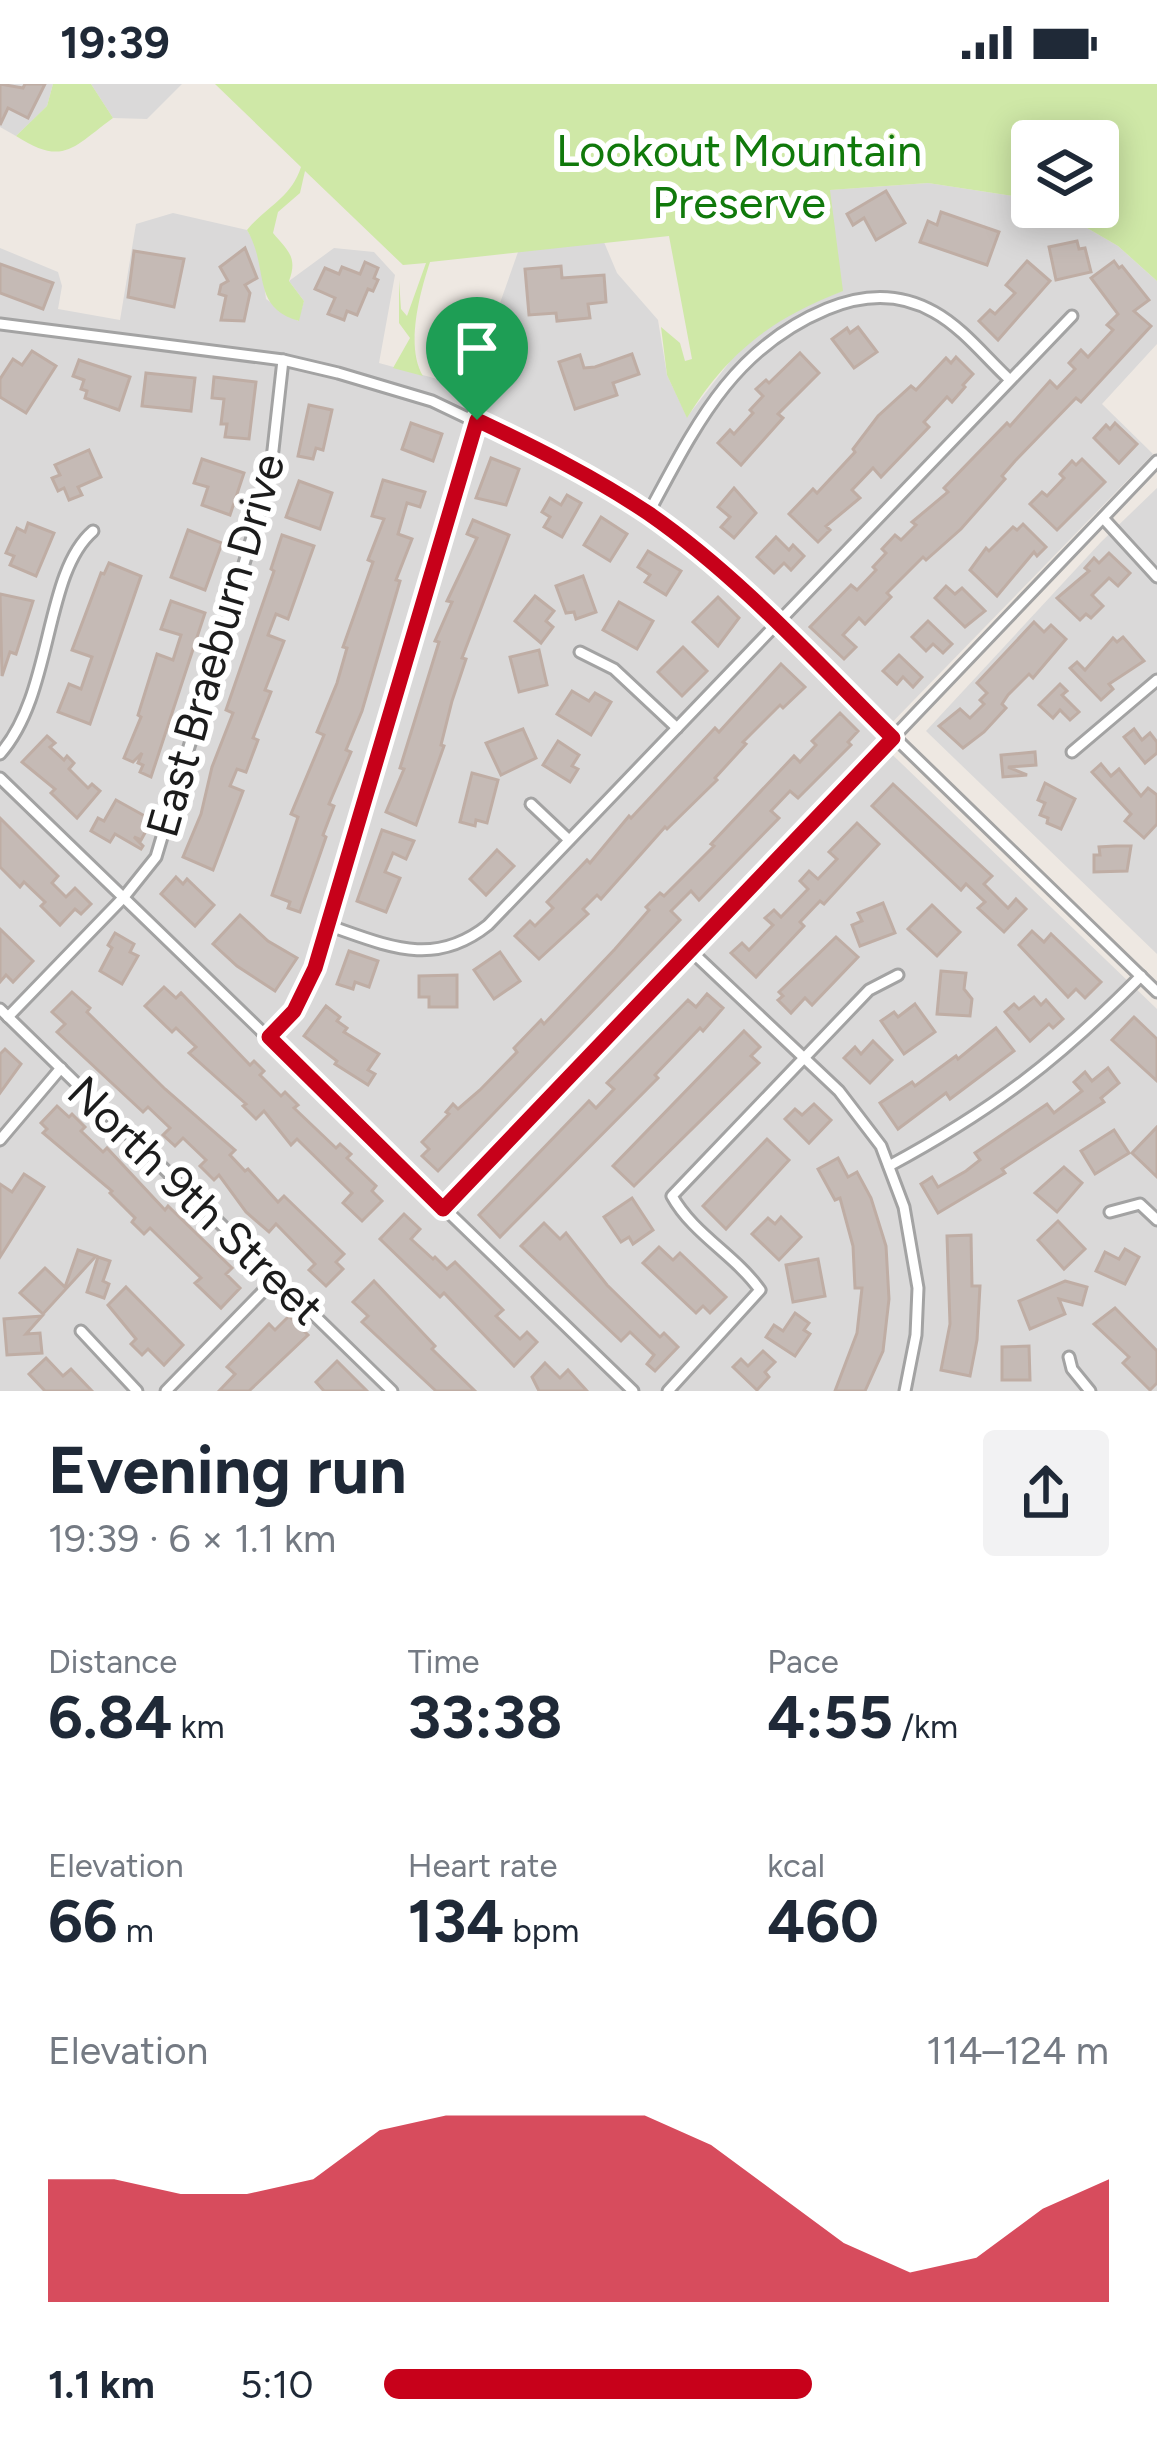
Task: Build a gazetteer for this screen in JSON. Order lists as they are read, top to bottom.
{
  "streets": {
    "street": ["East Braeburn Drive", "North 9th Street"]
  },
  "crossings": [
    ["East Braeburn Drive", "North 9th Street"]
  ],
  "parks": ["Lookout Mountain Preserve"],
  "page": {
    "status": "19:39",
    "heading": ["Evening run", "19:39 · 6 × 1.1 km"],
    "stats": [
      ["Distance", "6.84 km"],
      ["Time", "33:38"],
      ["Pace", "4:55 /km"],
      ["Elevation", "66 m"],
      ["Heart rate", "134 bpm"],
      ["kcal", "460"]
    ],
    "chart": ["Elevation", "114–124 m"],
    "list": [
      {
        "name": "1.1 km",
        "note": "5:10"
      }
    ]
  }
}
